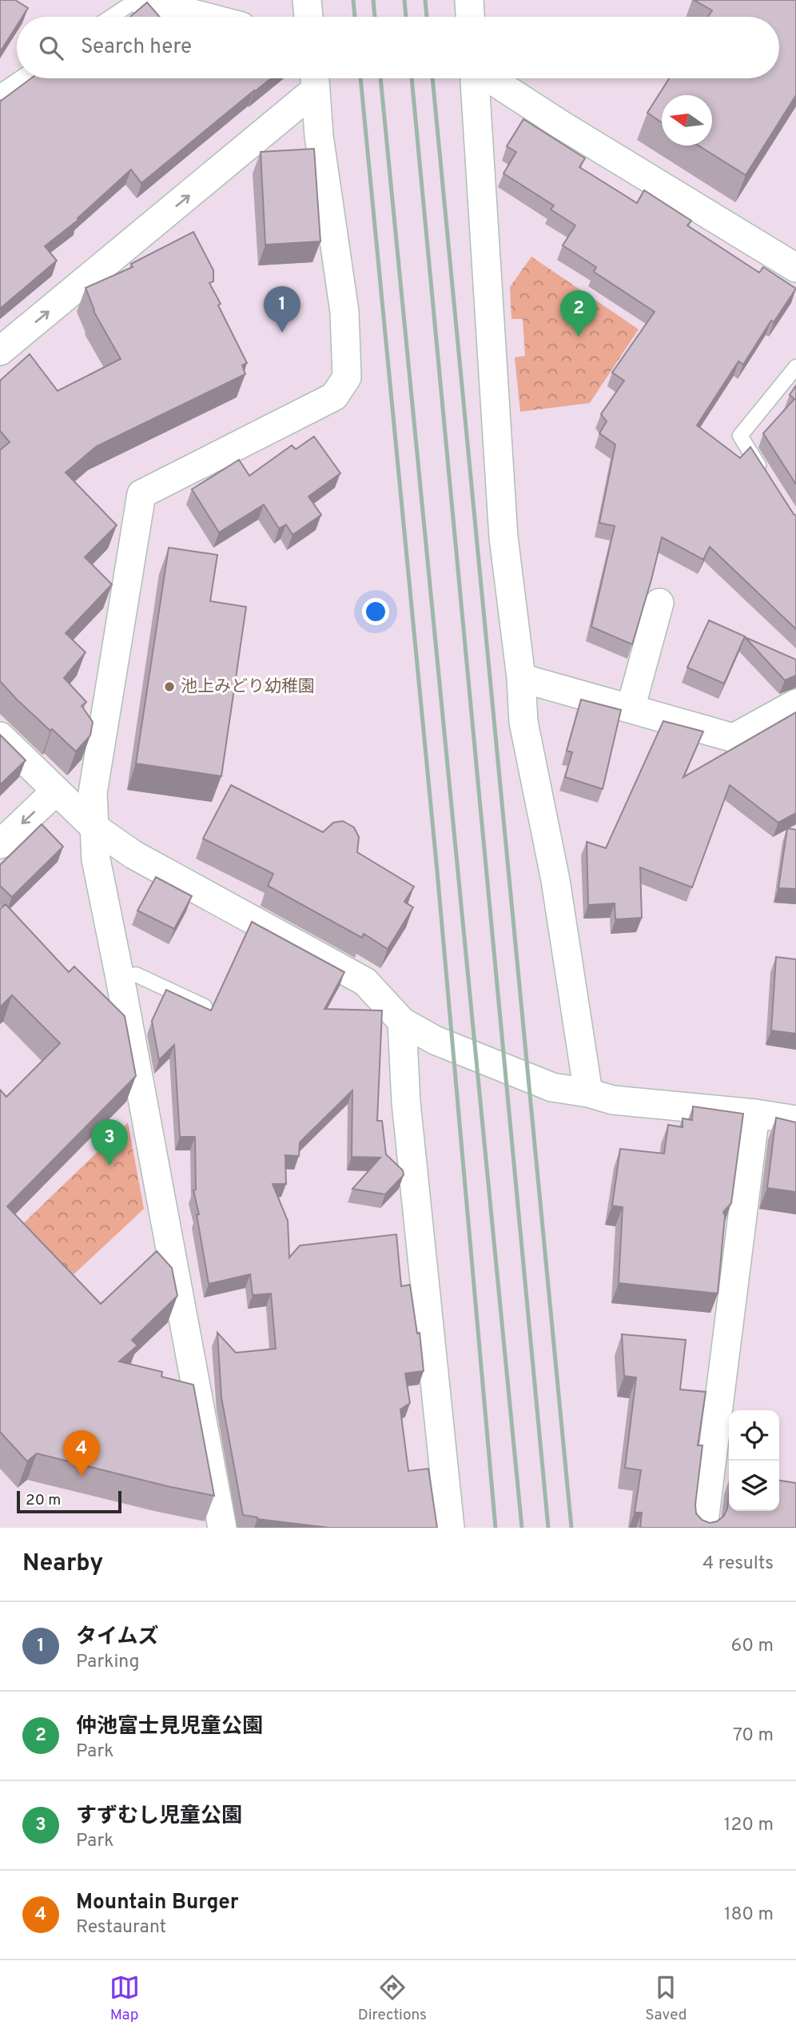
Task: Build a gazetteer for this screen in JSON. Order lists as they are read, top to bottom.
{
  "places": ["池上みどり幼稚園"],
  "scale_bar": "20 m",
  "north": "left",
  "page": {
    "search": "Search here",
    "pins": [
      "1",
      "2",
      "3",
      "4"
    ],
    "scale": "20 m",
    "heading": ["Nearby", "4 results"],
    "list": [
      {
        "mark": "1",
        "name": "タイムズ",
        "note": "Parking",
        "value": "60 m"
      },
      {
        "mark": "2",
        "name": "仲池富士見児童公園",
        "note": "Park",
        "value": "70 m"
      },
      {
        "mark": "3",
        "name": "すずむし児童公園",
        "note": "Park",
        "value": "120 m"
      },
      {
        "mark": "4",
        "name": "Mountain Burger",
        "note": "Restaurant",
        "value": "180 m"
      }
    ],
    "nav": ["Map", "Directions", "Saved"]
  }
}
